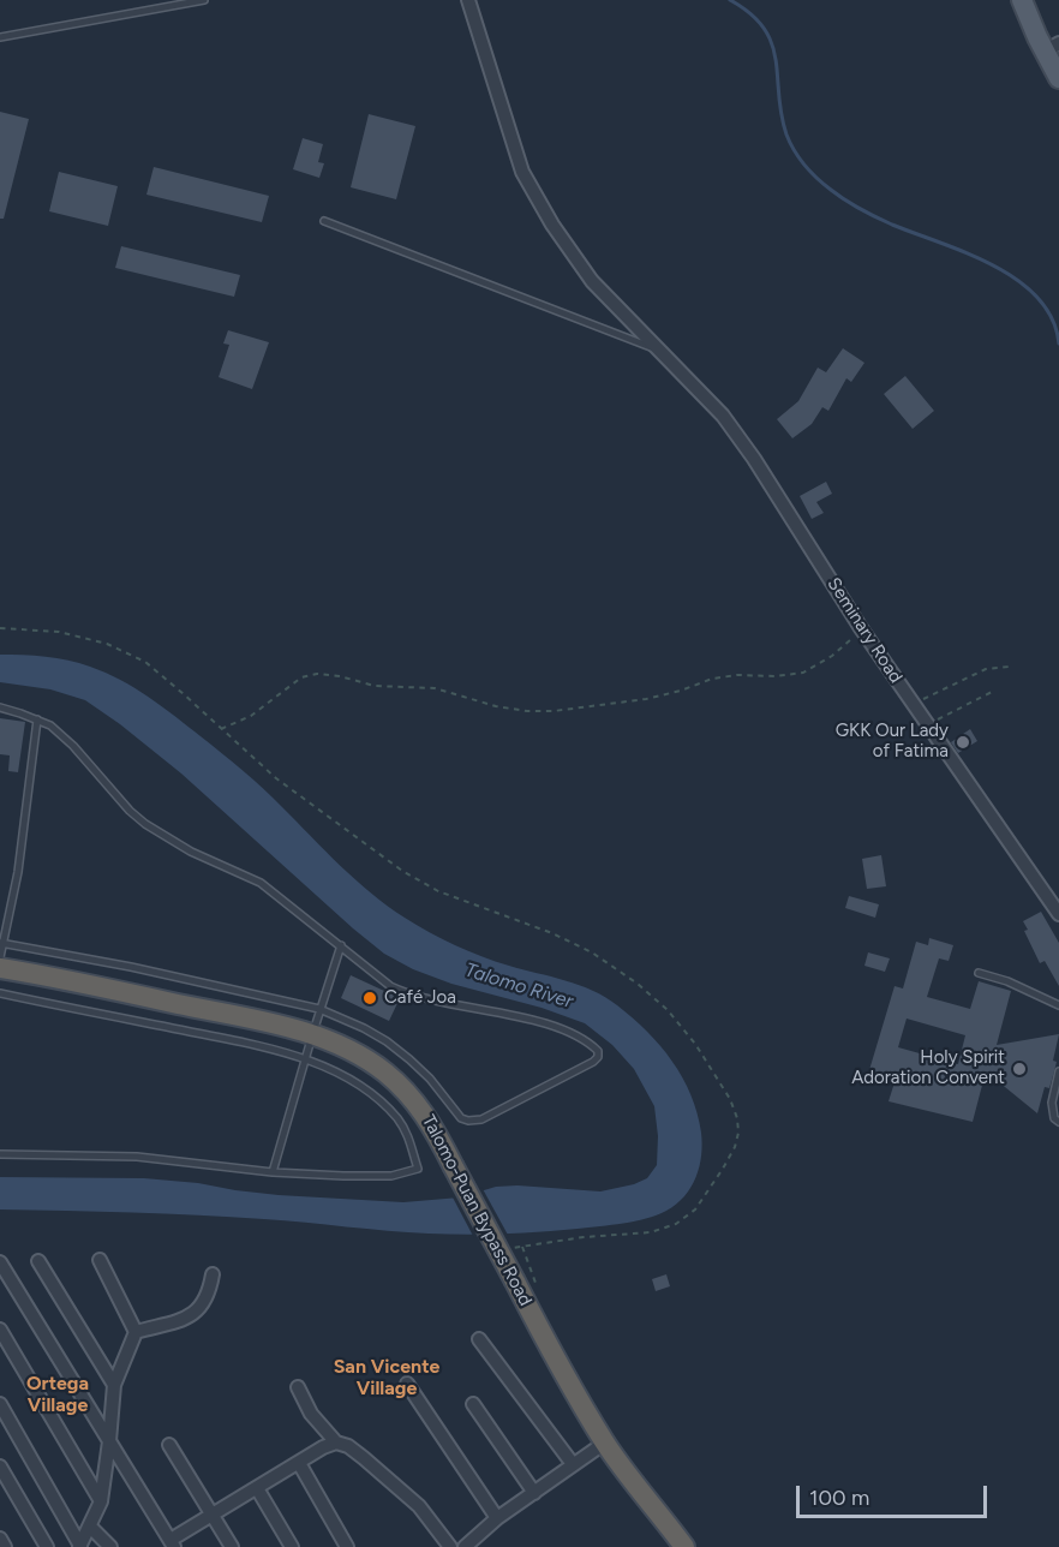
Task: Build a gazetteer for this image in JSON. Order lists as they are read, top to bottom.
{
  "streets": {
    "highway": ["Talomo-Puan Bypass Road"],
    "street": ["Seminary Road"]
  },
  "districts": ["San Vicente Village", "Ortega Village"],
  "water": ["Talomo River"],
  "places": ["GKK Our Lady of Fatima", "Café Joa", "Holy Spirit Adoration Convent"],
  "scale_bar": "100 m"
}
